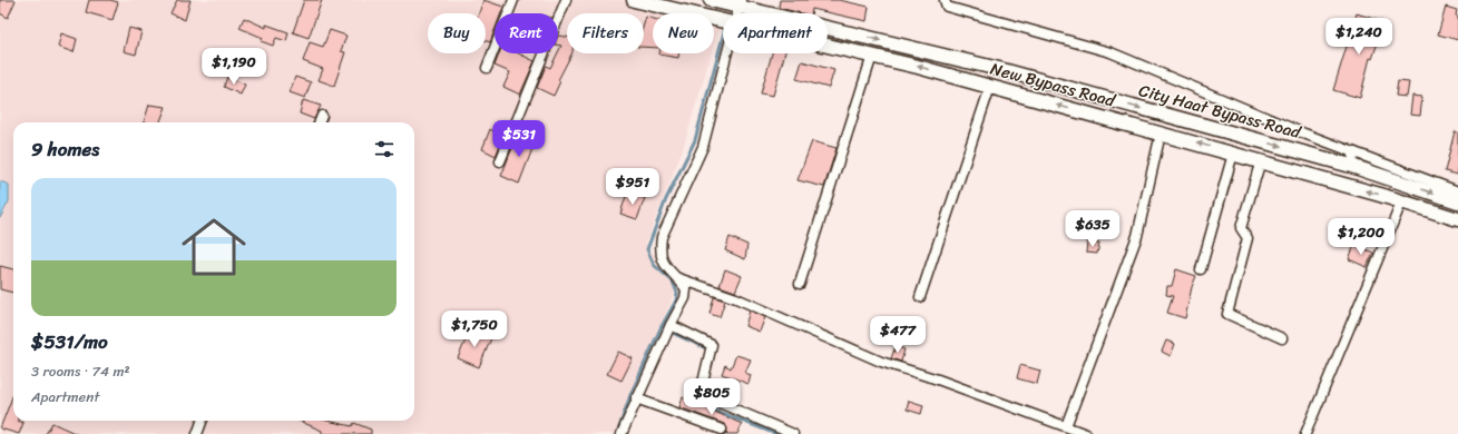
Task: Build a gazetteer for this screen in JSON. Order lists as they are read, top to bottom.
{
  "streets": {
    "main road": ["New Bypass Road", "City Haat Bypass Road"]
  },
  "one_way": ["New Bypass Road", "City Haat Bypass Road"],
  "page": {
    "chip": [
      "Buy",
      "Rent",
      "Filters",
      "New",
      "Apartment"
    ],
    "price": [
      "$1,240",
      "$1,190",
      "$531",
      "$951",
      "$635",
      "$1,200",
      "$1,750",
      "$477",
      "$805"
    ],
    "heading": "9 homes",
    "list": [
      {
        "name": "$531/mo",
        "note": "3 rooms · 74 m² · Apartment"
      }
    ]
  }
}
